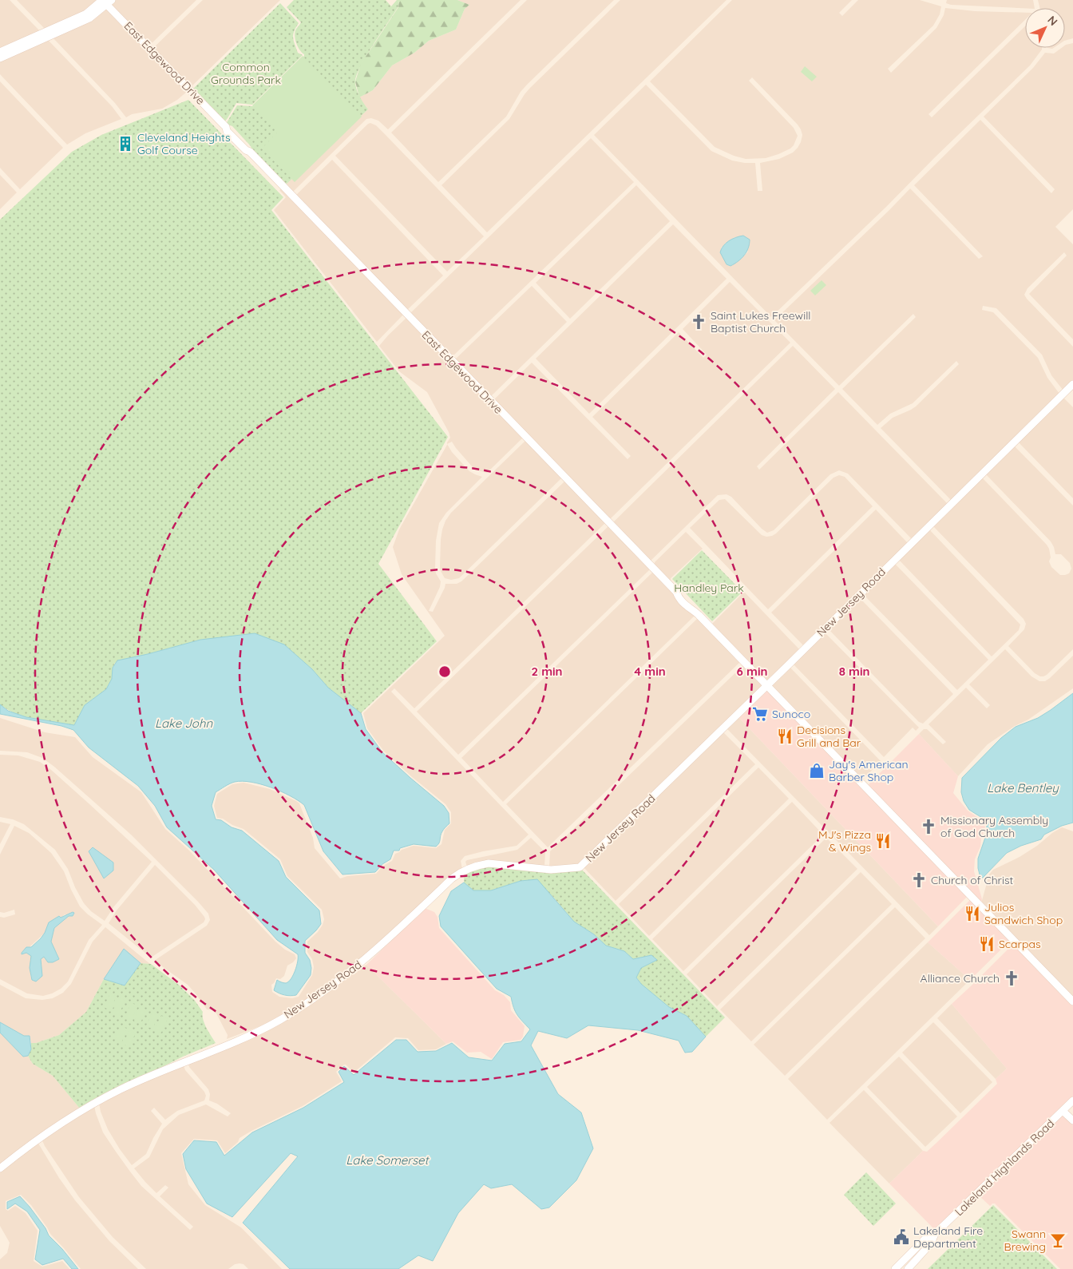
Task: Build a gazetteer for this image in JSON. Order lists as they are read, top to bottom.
{
  "streets": {
    "street": ["East Edgewood Drive", "New Jersey Road", "Lakeland Highlands Road"]
  },
  "crossings": [
    ["East Edgewood Drive", "New Jersey Road"]
  ],
  "water": ["Lake John", "Lake Bentley", "Lake Somerset"],
  "parks": ["Common Grounds Park", "Handley Park"],
  "places": {
    "building": ["Cleveland Heights Golf Course"],
    "church": [
      "Saint Lukes Freewill Baptist Church",
      "Missionary Assembly of God Church",
      "Church of Christ",
      "Alliance Church"
    ],
    "supermarket": ["Sunoco"],
    "restaurant": [
      "Decisions Grill and Bar",
      "MJ's Pizza & Wings",
      "Julios Sandwich Shop",
      "Scarpas"
    ],
    "shop": ["Jay's American Barber Shop"],
    "public building": ["Lakeland Fire Department"],
    "bar": ["Swann Brewing"]
  },
  "north": "top right",
  "rings": [
    "2 min",
    "4 min",
    "6 min",
    "8 min"
  ]
}
